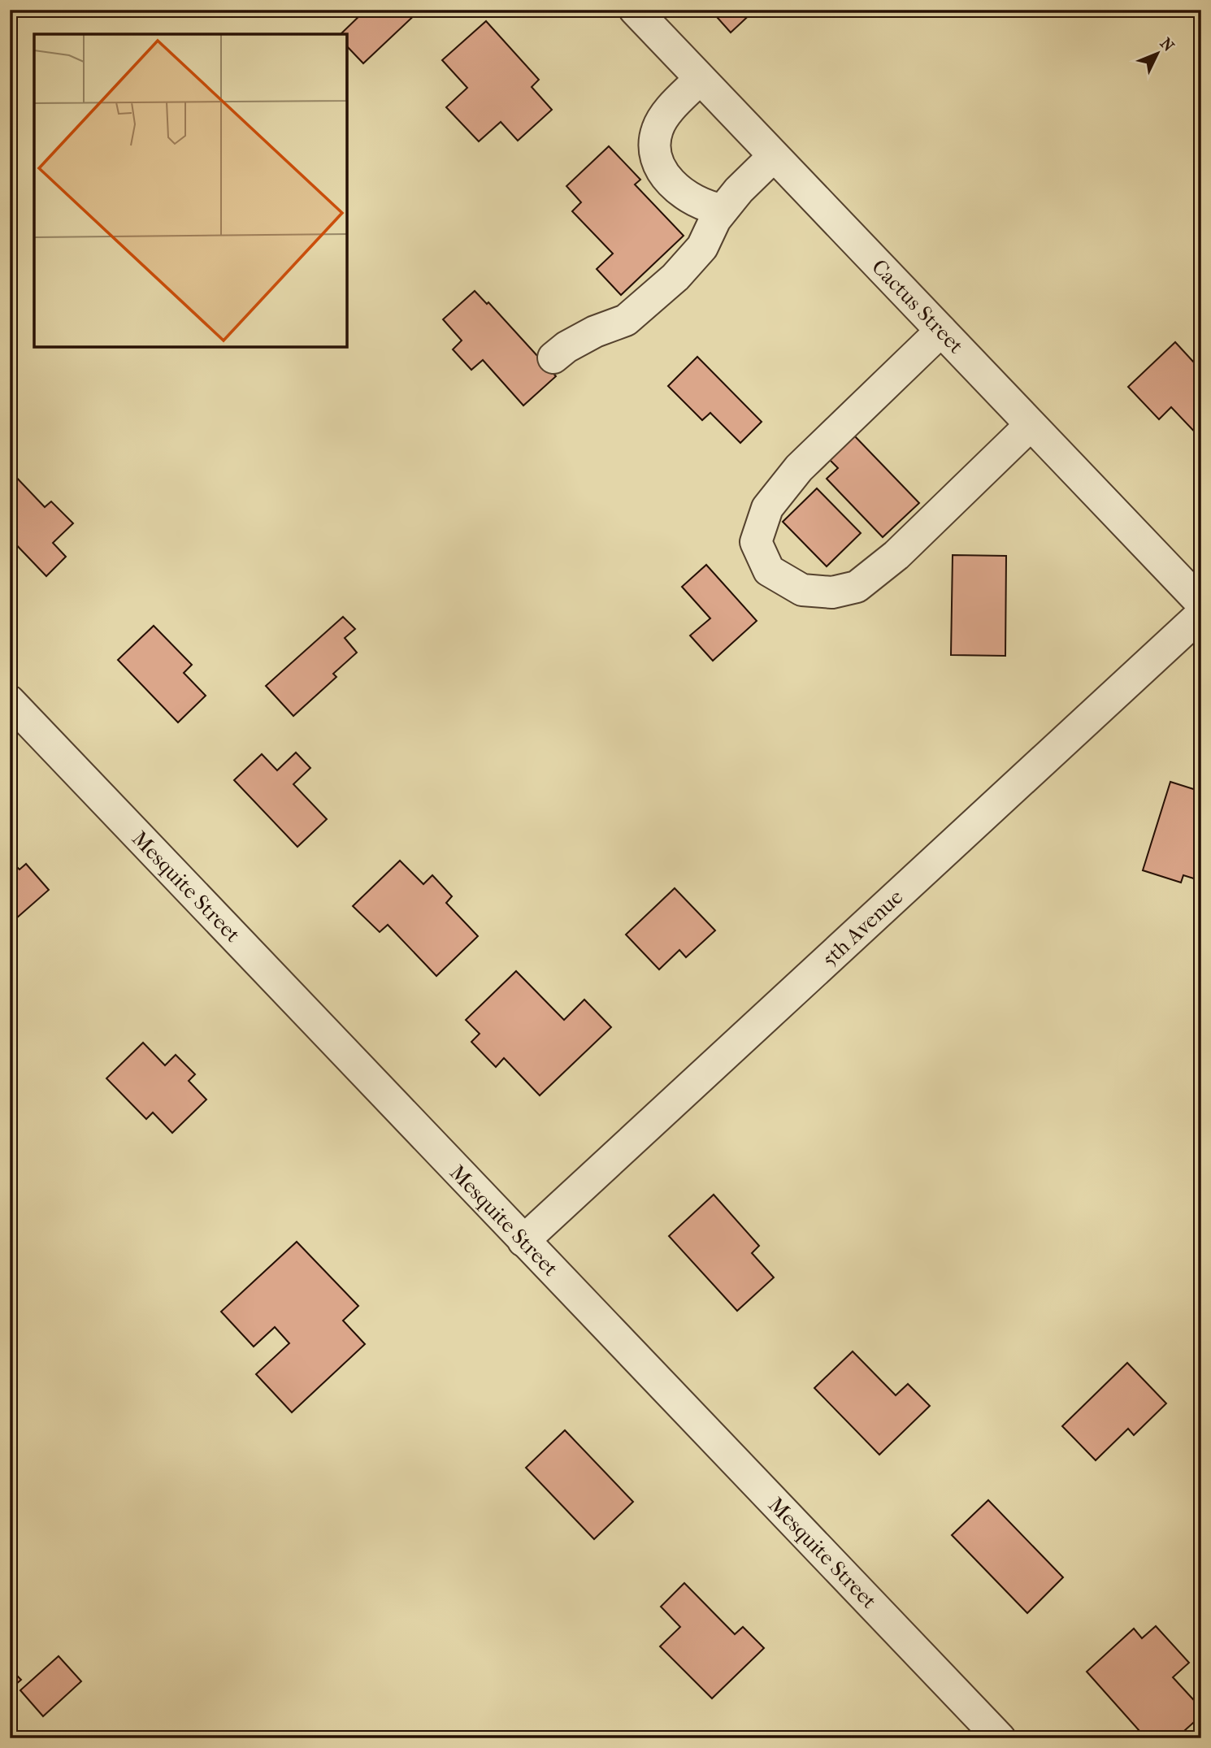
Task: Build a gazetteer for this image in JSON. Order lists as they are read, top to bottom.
{
  "streets": {
    "street": ["Cactus Street", "Mesquite Street", "5th Avenue"]
  },
  "crossings": [
    ["Mesquite Street", "5th Avenue"]
  ],
  "north": "top right"
}
